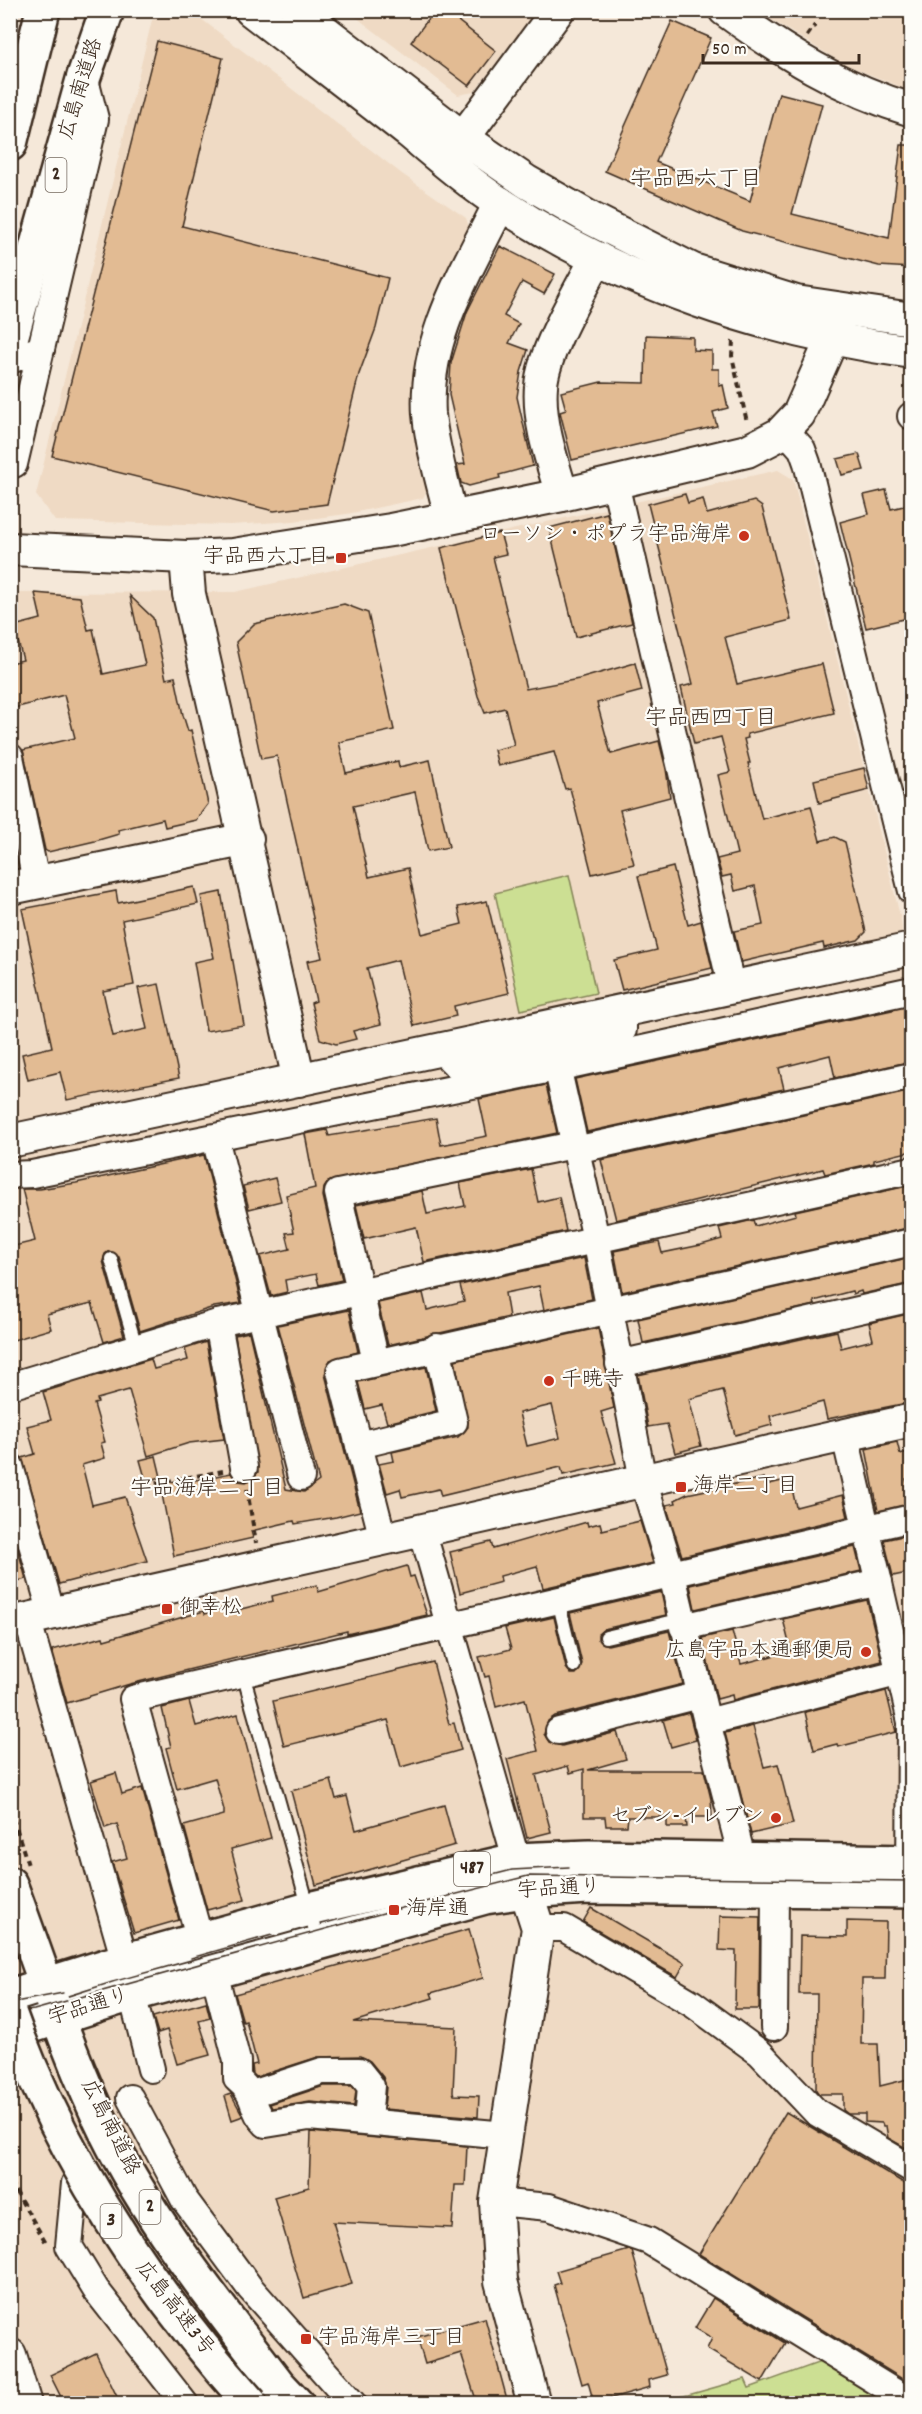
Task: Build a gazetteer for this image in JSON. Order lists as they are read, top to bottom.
{
  "streets": {
    "highway": [
      "広島南道路",
      "2",
      "487",
      "宇品通り",
      "3",
      "広島高速3号"
    ]
  },
  "crossings": [
    ["広島南道路", "宇品通り"]
  ],
  "districts": ["宇品西六丁目", "宇品西四丁目", "宇品海岸二丁目"],
  "places": {
    "other": [
      "ローソン・ポプラ宇品海岸",
      "千暁寺",
      "広島宇品本通郵便局",
      "セブン-イレブン"
    ],
    "transit": [
      "宇品西六丁目",
      "海岸二丁目",
      "御幸松",
      "海岸通",
      "宇品海岸三丁目"
    ]
  },
  "scale_bar": "50 m"
}
